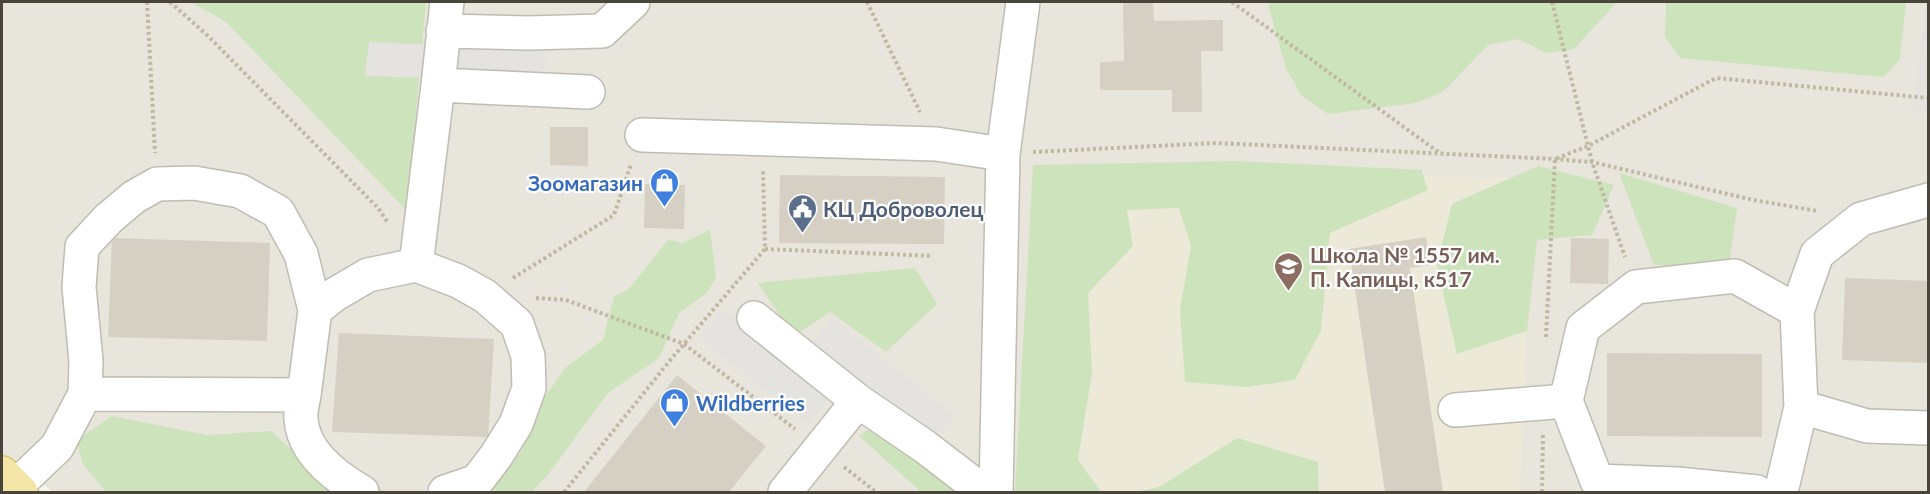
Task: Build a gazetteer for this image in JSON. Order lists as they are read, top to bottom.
{
  "places": {
    "shop": ["Зоомагазин", "Wildberries"],
    "public building": ["КЦ Доброволец"],
    "school or university": ["Школа № 1557 им. П. Капицы, к517"]
  }
}
